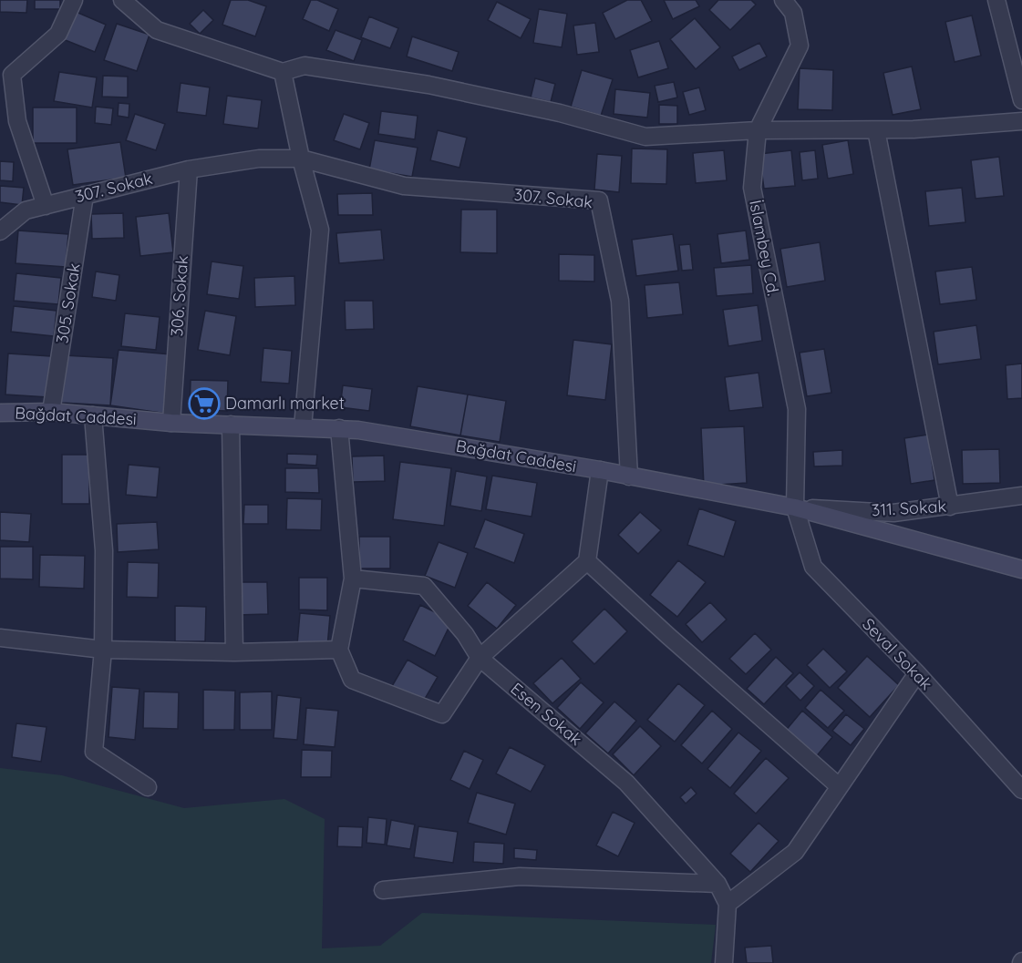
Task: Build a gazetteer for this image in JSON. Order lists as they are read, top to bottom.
{
  "streets": {
    "main road": ["Bağdat Caddesi"],
    "street": [
      "307. Sokak",
      "İslambey Cd.",
      "306. Sokak",
      "305. Sokak",
      "311. Sokak",
      "Seval Sokak",
      "Esen Sokak"
    ]
  },
  "crossings": [
    ["307. Sokak", "306. Sokak"],
    ["307. Sokak", "305. Sokak"],
    ["307. Sokak", "Bağdat Caddesi"],
    ["İslambey Cd.", "Bağdat Caddesi"],
    ["İslambey Cd.", "311. Sokak"],
    ["İslambey Cd.", "Seval Sokak"],
    ["306. Sokak", "Bağdat Caddesi"],
    ["305. Sokak", "Bağdat Caddesi"],
    ["Bağdat Caddesi", "311. Sokak"],
    ["Bağdat Caddesi", "Seval Sokak"],
    ["311. Sokak", "Seval Sokak"]
  ],
  "places": {
    "supermarket": ["Damarlı market"]
  }
}
